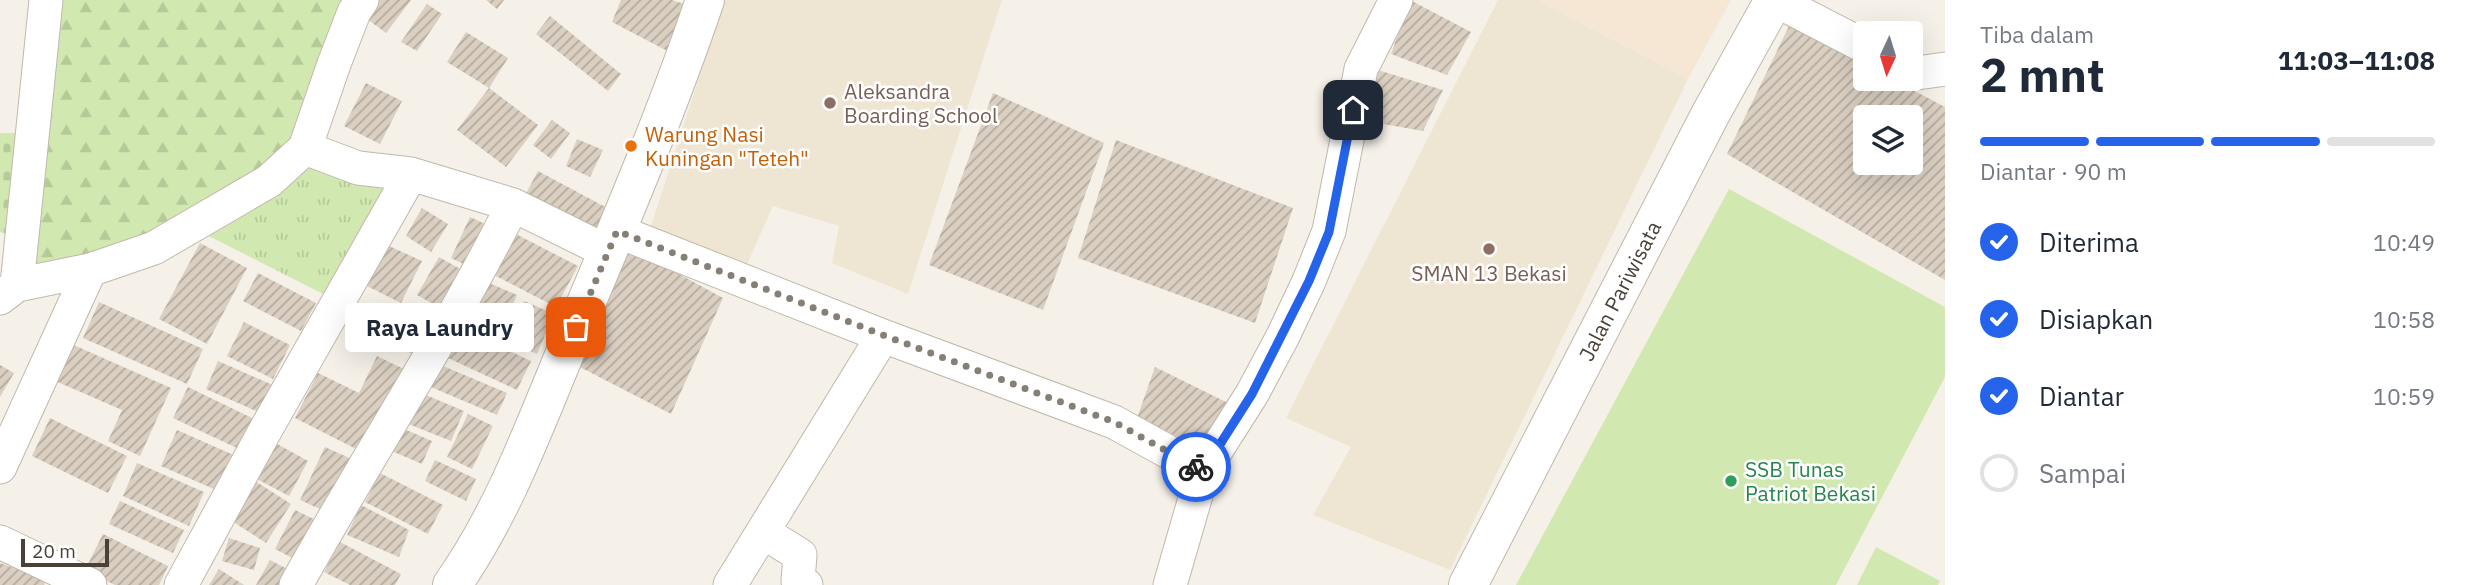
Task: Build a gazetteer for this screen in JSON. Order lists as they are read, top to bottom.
{
  "streets": {
    "street": ["Jalan Pariwisata"]
  },
  "places": [
    "Aleksandra Boarding School",
    "Warung Nasi Kuningan \"Teteh\"",
    "SMAN 13 Bekasi",
    "Raya Laundry",
    "SSB Tunas Patriot Bekasi"
  ],
  "scale_bar": "20 m",
  "north": "bottom",
  "page": {
    "heading": ["2 mnt", "Tiba dalam", "11:03–11:08"],
    "bar": "Diantar · 90 m",
    "list": [
      ["Diterima", "10:49"],
      ["Disiapkan", "10:58"],
      ["Diantar", "10:59"],
      "Sampai"
    ],
    "bubble": "Raya Laundry",
    "scale": "20 m"
  }
}
